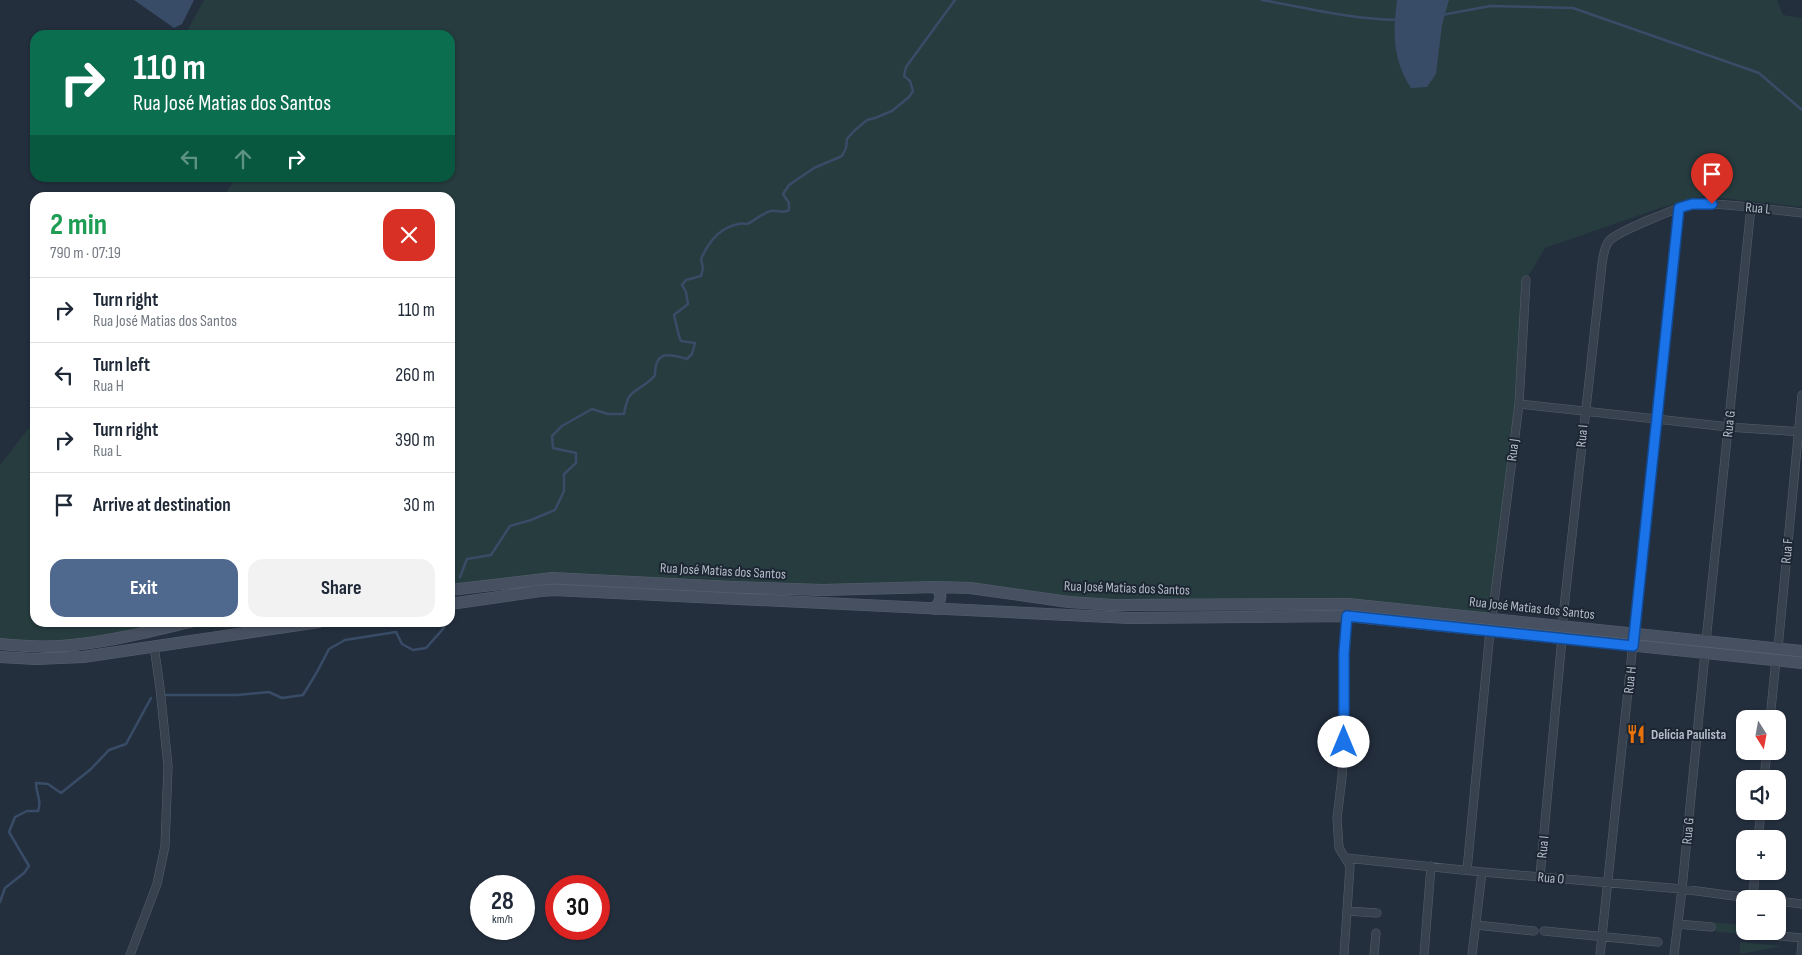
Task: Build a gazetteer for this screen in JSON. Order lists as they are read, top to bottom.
{
  "streets": {
    "main road": ["Rua José Matias dos Santos"],
    "street": [
      "Rua L",
      "Rua G",
      "Rua I",
      "Rua J",
      "Rua F",
      "Rua H",
      "Rua O"
    ]
  },
  "crossings": [
    ["Rua L", "Rua G"],
    ["Rua L", "Rua I"],
    ["Rua L", "Rua H"],
    ["Rua G", "Rua José Matias dos Santos"],
    ["Rua G", "Rua O"],
    ["Rua I", "Rua José Matias dos Santos"],
    ["Rua I", "Rua O"],
    ["Rua J", "Rua José Matias dos Santos"],
    ["Rua F", "Rua José Matias dos Santos"],
    ["Rua José Matias dos Santos", "Rua H"],
    ["Rua H", "Rua O"]
  ],
  "places": {
    "restaurant": ["Delícia Paulista"]
  },
  "north": "bottom",
  "page": {
    "turn": ["110 m", "Rua José Matias dos Santos"],
    "heading": ["2 min", "790 m · 07:19"],
    "list": [
      {
        "name": "Turn right",
        "note": "Rua José Matias dos Santos",
        "value": "110 m"
      },
      {
        "name": "Turn left",
        "note": "Rua H",
        "value": "260 m"
      },
      {
        "name": "Turn right",
        "note": "Rua L",
        "value": "390 m"
      },
      {
        "name": "Arrive at destination",
        "value": "30 m"
      }
    ],
    "buttons": ["Exit", "Share"],
    "map_buttons": ["+", "−"],
    "speed": "28 km/h",
    "limit": "30"
  }
}
